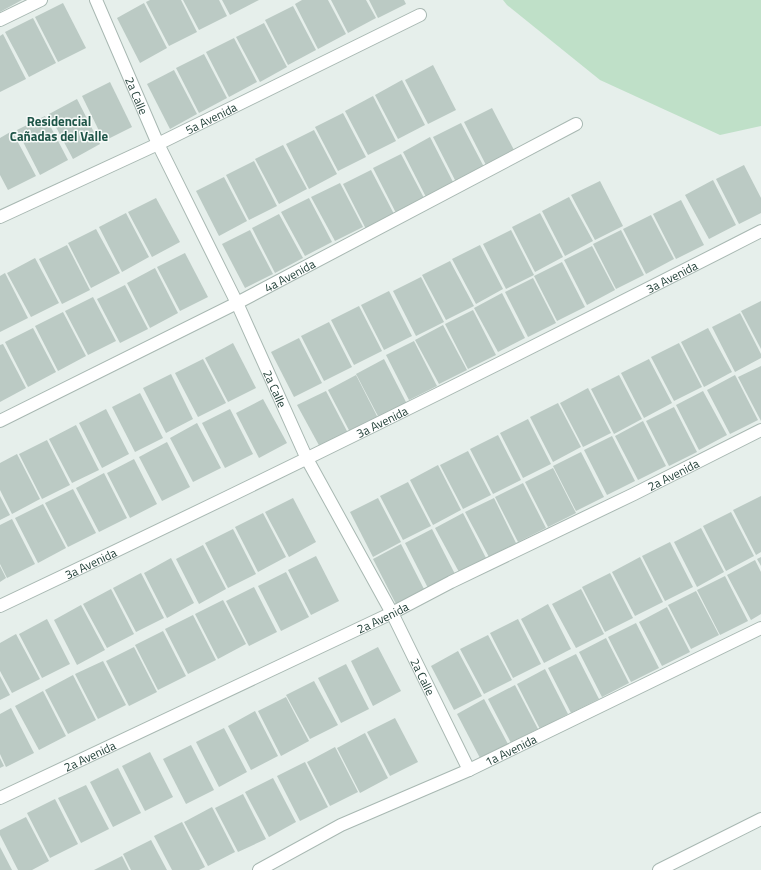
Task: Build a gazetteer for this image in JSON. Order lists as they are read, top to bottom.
{
  "streets": {
    "street": [
      "2a Calle",
      "5a Avenida",
      "4a Avenida",
      "3a Avenida",
      "2a Avenida",
      "1a Avenida"
    ]
  },
  "crossings": [
    ["2a Calle", "5a Avenida"],
    ["2a Calle", "4a Avenida"],
    ["2a Calle", "3a Avenida"],
    ["2a Calle", "2a Avenida"],
    ["2a Calle", "1a Avenida"]
  ],
  "districts": ["Residencial Cañadas del Valle"]
}
